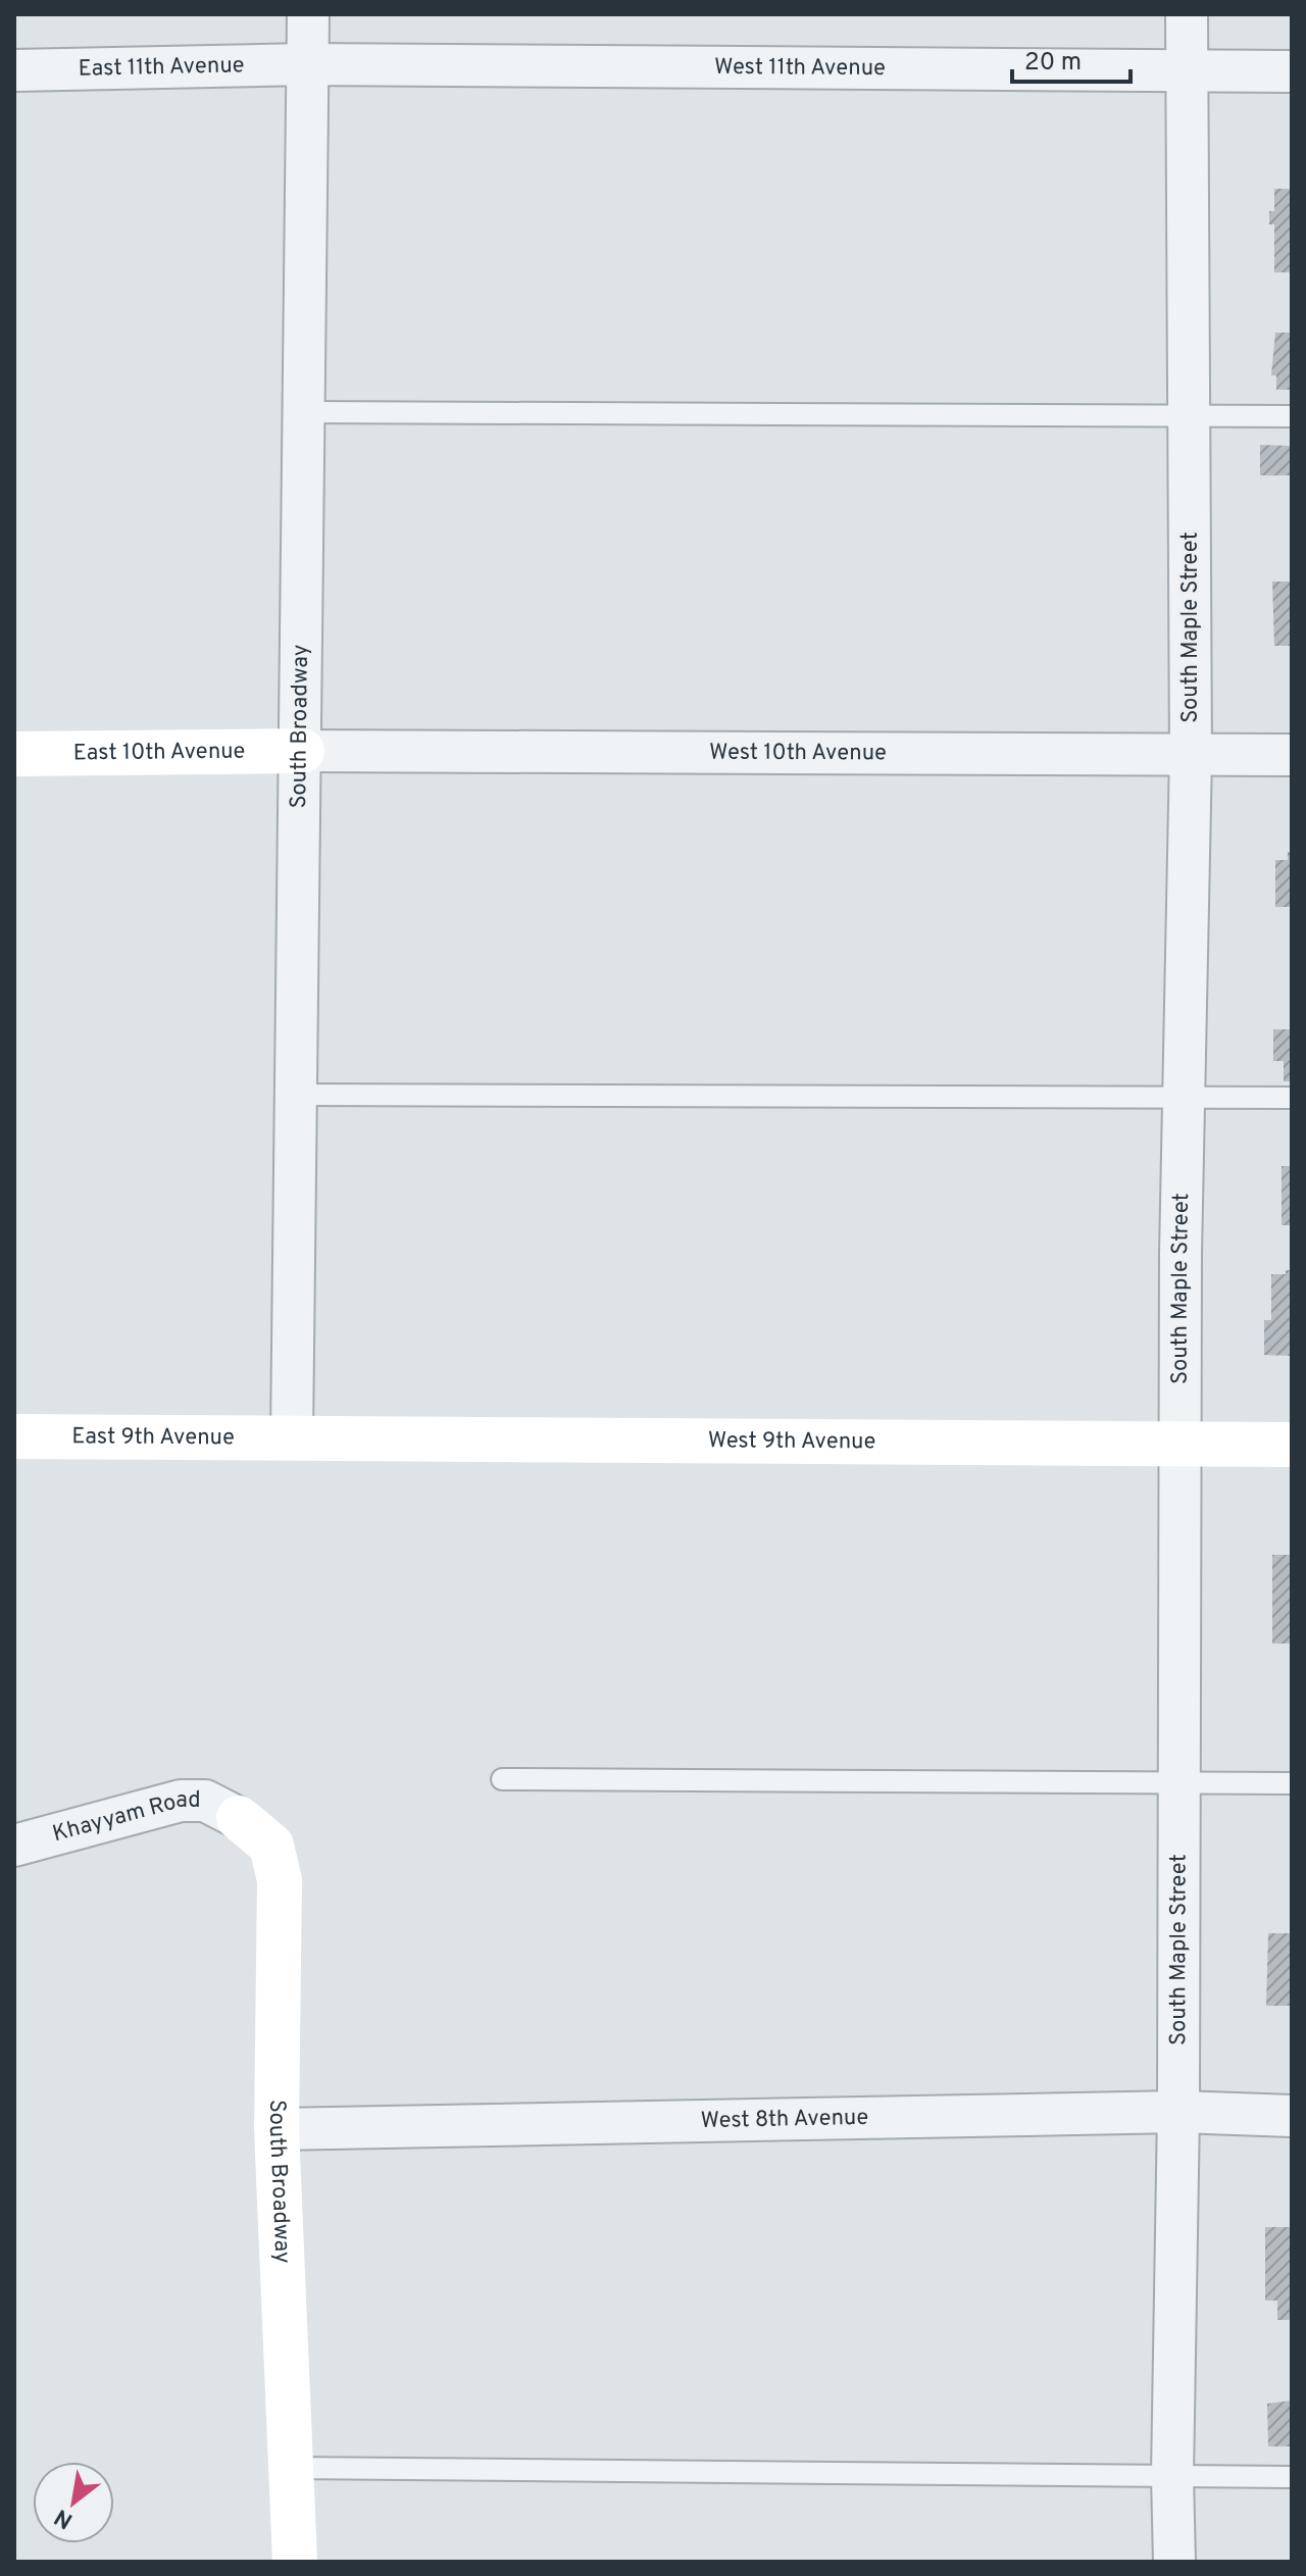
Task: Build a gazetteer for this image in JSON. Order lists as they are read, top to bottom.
{
  "streets": {
    "street": [
      "East 11th Avenue",
      "West 11th Avenue",
      "South Maple Street",
      "South Broadway",
      "East 10th Avenue",
      "West 10th Avenue",
      "East 9th Avenue",
      "West 9th Avenue",
      "Khayyam Road",
      "West 8th Avenue"
    ]
  },
  "crossings": [
    ["East 11th Avenue", "West 11th Avenue"],
    ["East 11th Avenue", "South Broadway"],
    ["West 11th Avenue", "South Maple Street"],
    ["West 11th Avenue", "South Broadway"],
    ["South Maple Street", "West 10th Avenue"],
    ["South Maple Street", "West 9th Avenue"],
    ["South Maple Street", "West 8th Avenue"],
    ["South Broadway", "East 10th Avenue"],
    ["South Broadway", "West 10th Avenue"],
    ["South Broadway", "East 9th Avenue"],
    ["South Broadway", "West 9th Avenue"],
    ["South Broadway", "Khayyam Road"],
    ["South Broadway", "West 8th Avenue"],
    ["East 10th Avenue", "West 10th Avenue"],
    ["East 9th Avenue", "West 9th Avenue"]
  ],
  "scale_bar": "20 m",
  "north": "bottom left"
}
